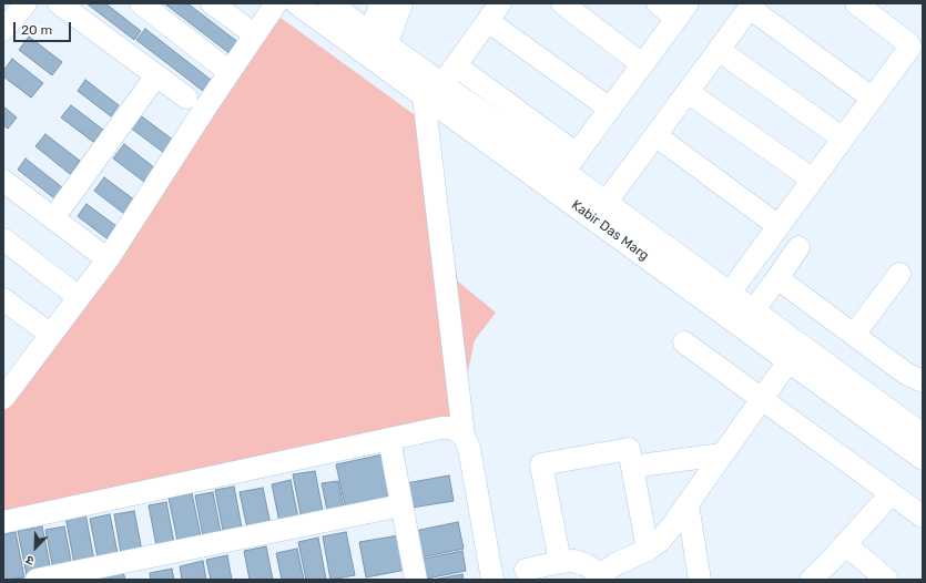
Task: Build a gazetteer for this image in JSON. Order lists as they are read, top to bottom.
{
  "streets": {
    "street": ["Kabir Das Marg"]
  },
  "scale_bar": "20 m",
  "north": "bottom left"
}
